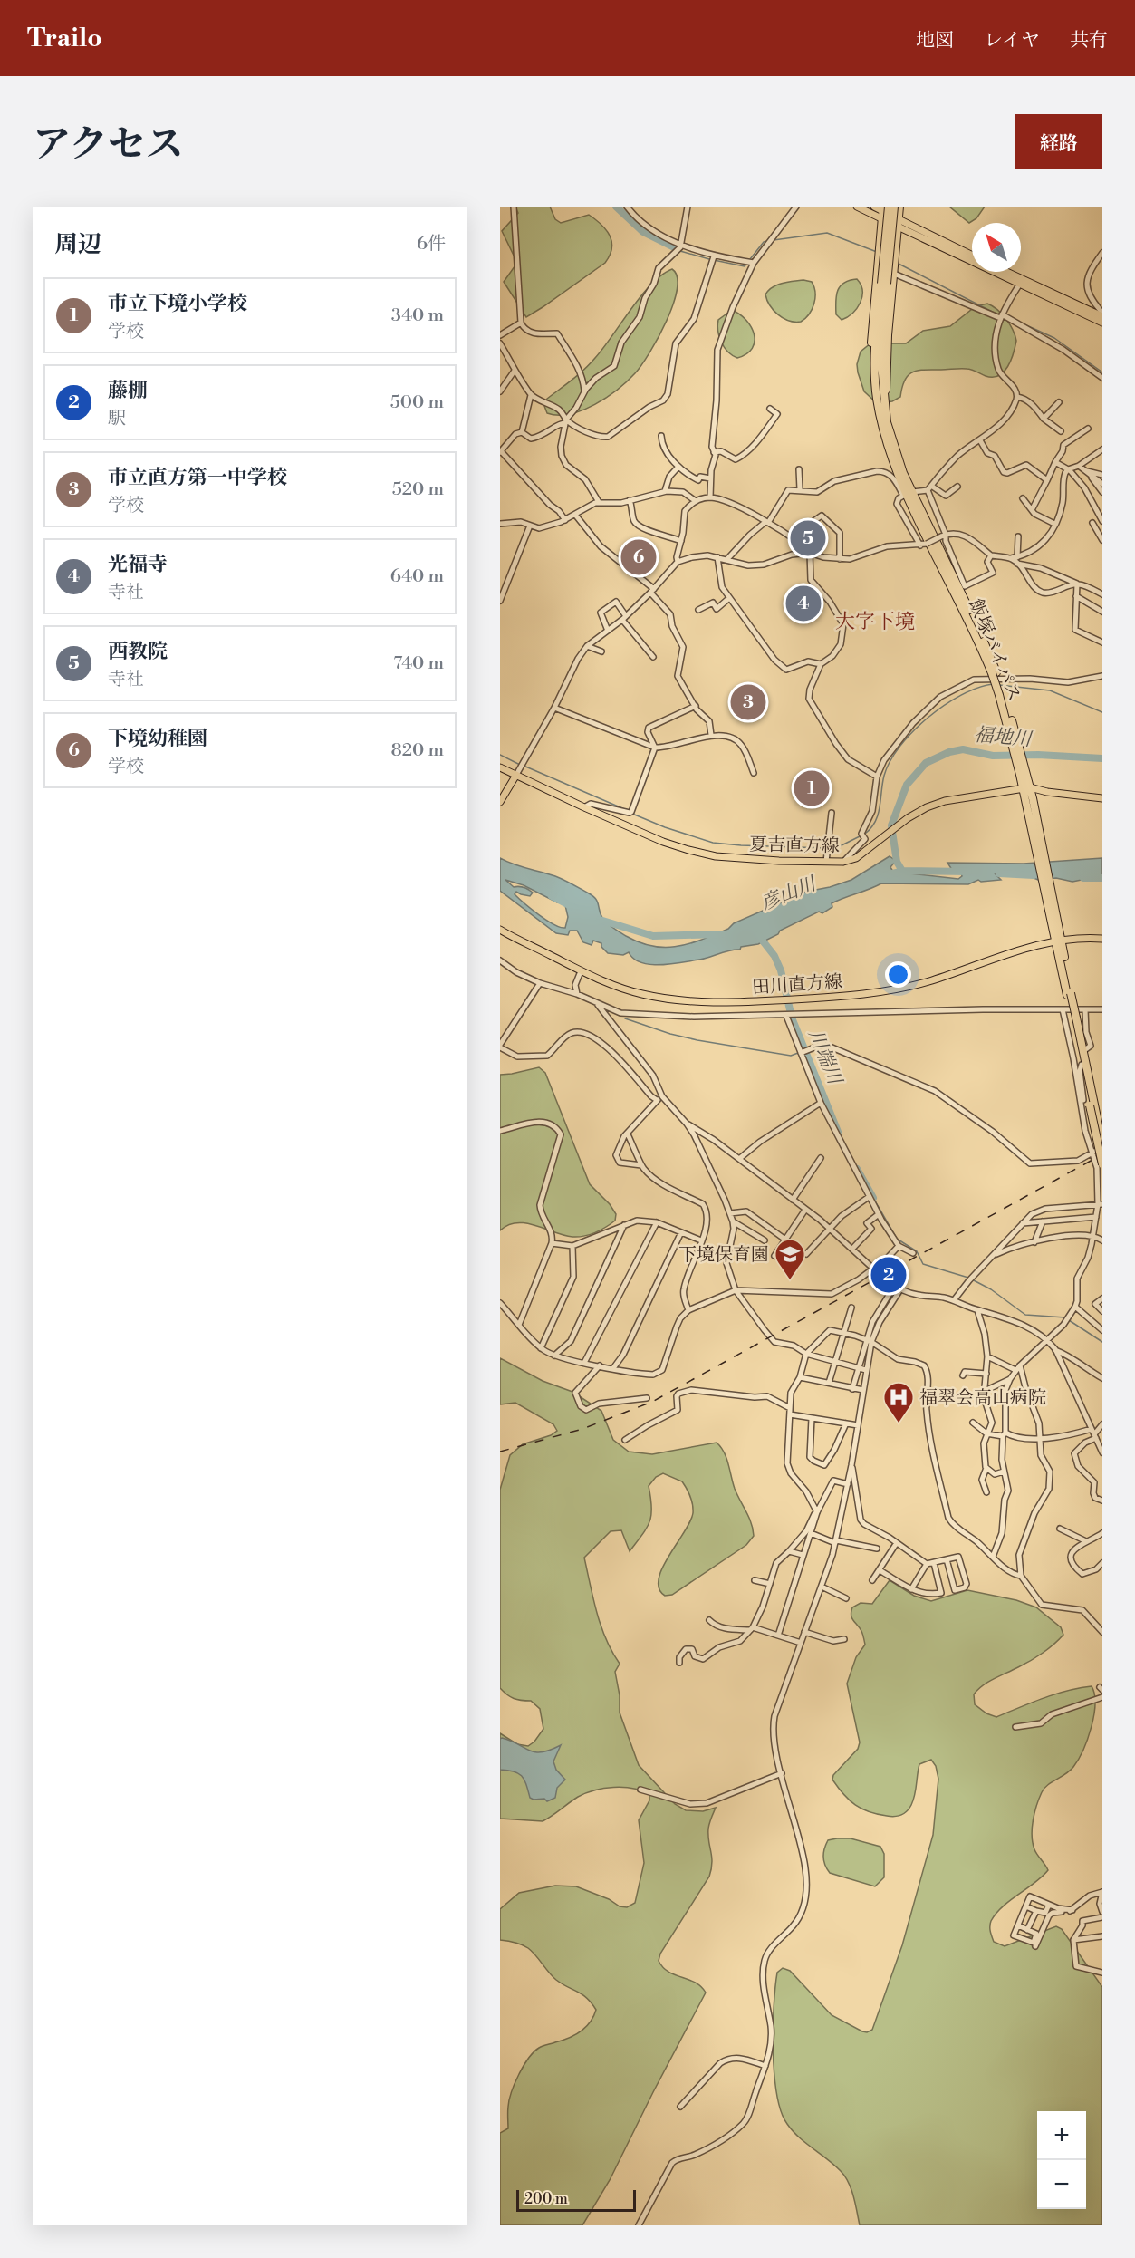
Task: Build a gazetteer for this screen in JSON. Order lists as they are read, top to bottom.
{
  "streets": {
    "main road": ["夏吉直方線", "田川直方線"]
  },
  "districts": ["大字下境"],
  "water": ["福地川", "彦山川", "川端川"],
  "places": {
    "school or university": ["下境保育園"],
    "hospital": ["福翠会高山病院"]
  },
  "scale_bar": "200 m",
  "north": "top left",
  "page": {
    "header": "Trailo",
    "nav": ["地図", "レイヤ", "共有"],
    "title": "アクセス",
    "buttons": "経路",
    "heading": ["周辺", "6件"],
    "list": [
      {
        "mark": "1",
        "name": "市立下境小学校",
        "note": "学校",
        "value": "340 m"
      },
      {
        "mark": "2",
        "name": "藤棚",
        "note": "駅",
        "value": "500 m"
      },
      {
        "mark": "3",
        "name": "市立直方第一中学校",
        "note": "学校",
        "value": "520 m"
      },
      {
        "mark": "4",
        "name": "光福寺",
        "note": "寺社",
        "value": "640 m"
      },
      {
        "mark": "5",
        "name": "西教院",
        "note": "寺社",
        "value": "740 m"
      },
      {
        "mark": "6",
        "name": "下境幼稚園",
        "note": "学校",
        "value": "820 m"
      }
    ],
    "pins": [
      "5",
      "6",
      "4",
      "3",
      "1",
      "2"
    ],
    "map_buttons": ["+", "−"],
    "scale": "200 m"
  }
}
